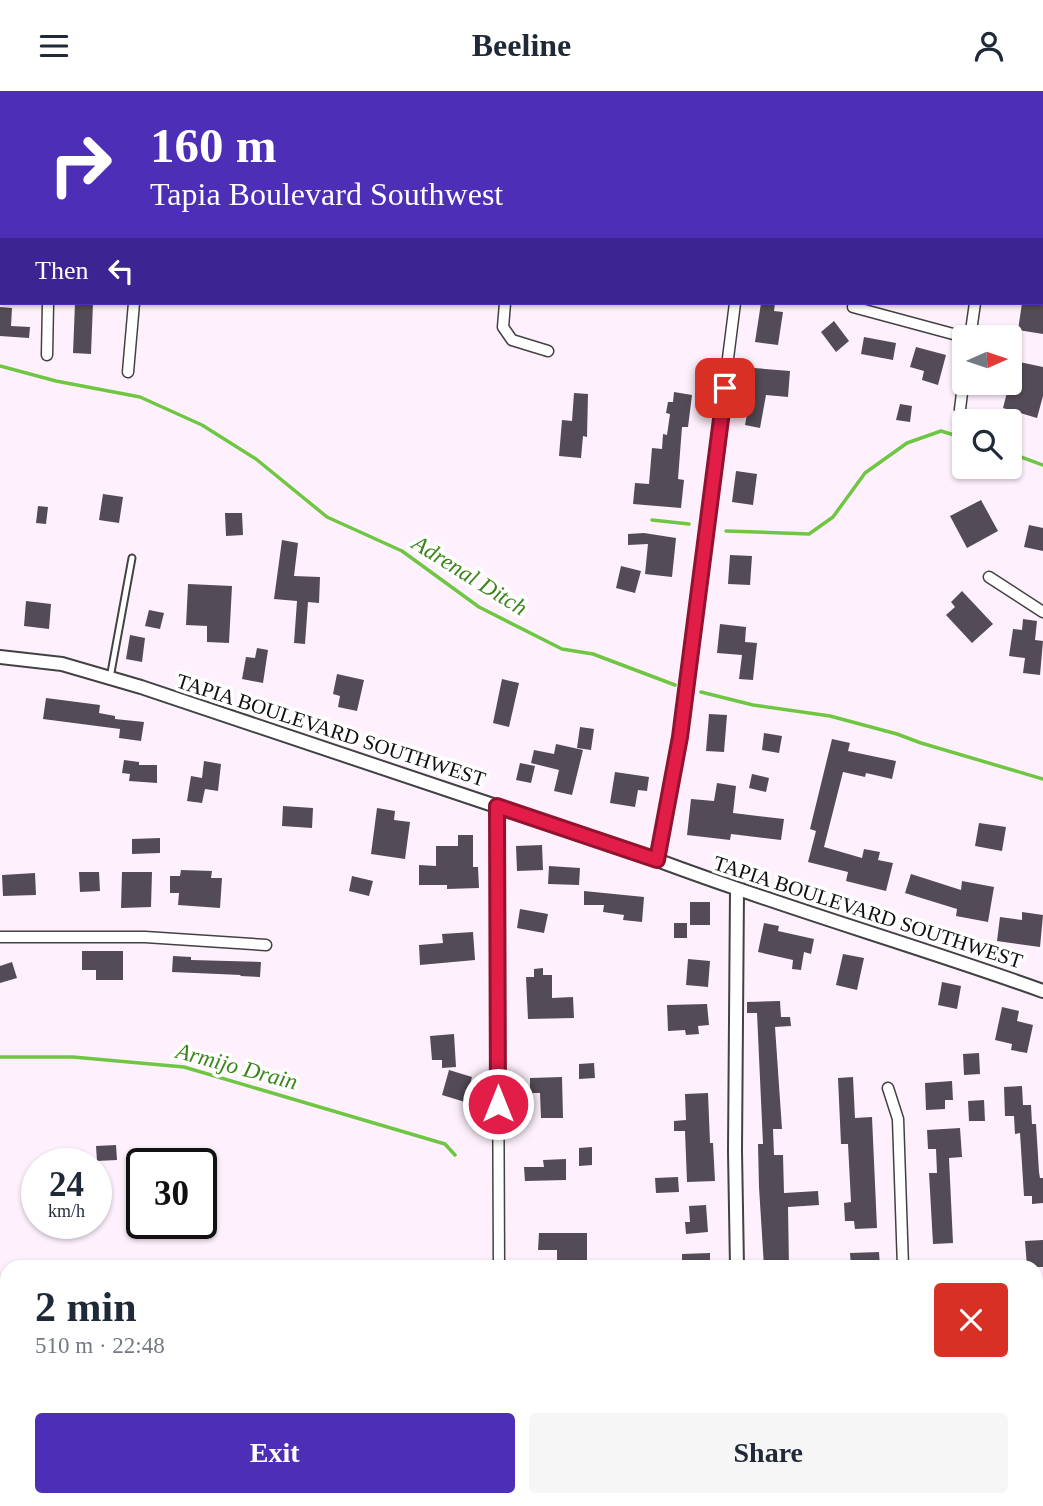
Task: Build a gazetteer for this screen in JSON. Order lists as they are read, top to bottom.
{
  "streets": {
    "street": ["TAPIA BOULEVARD SOUTHWEST"]
  },
  "water": ["Adrenal Ditch", "Armijo Drain"],
  "north": "right",
  "page": {
    "header": "Beeline",
    "turn": ["160 m", "Tapia Boulevard Southwest"],
    "then": "Then",
    "speed": "24 km/h",
    "limit": "30",
    "heading": ["2 min", "510 m · 22:48"],
    "buttons": ["Exit", "Share"]
  }
}
